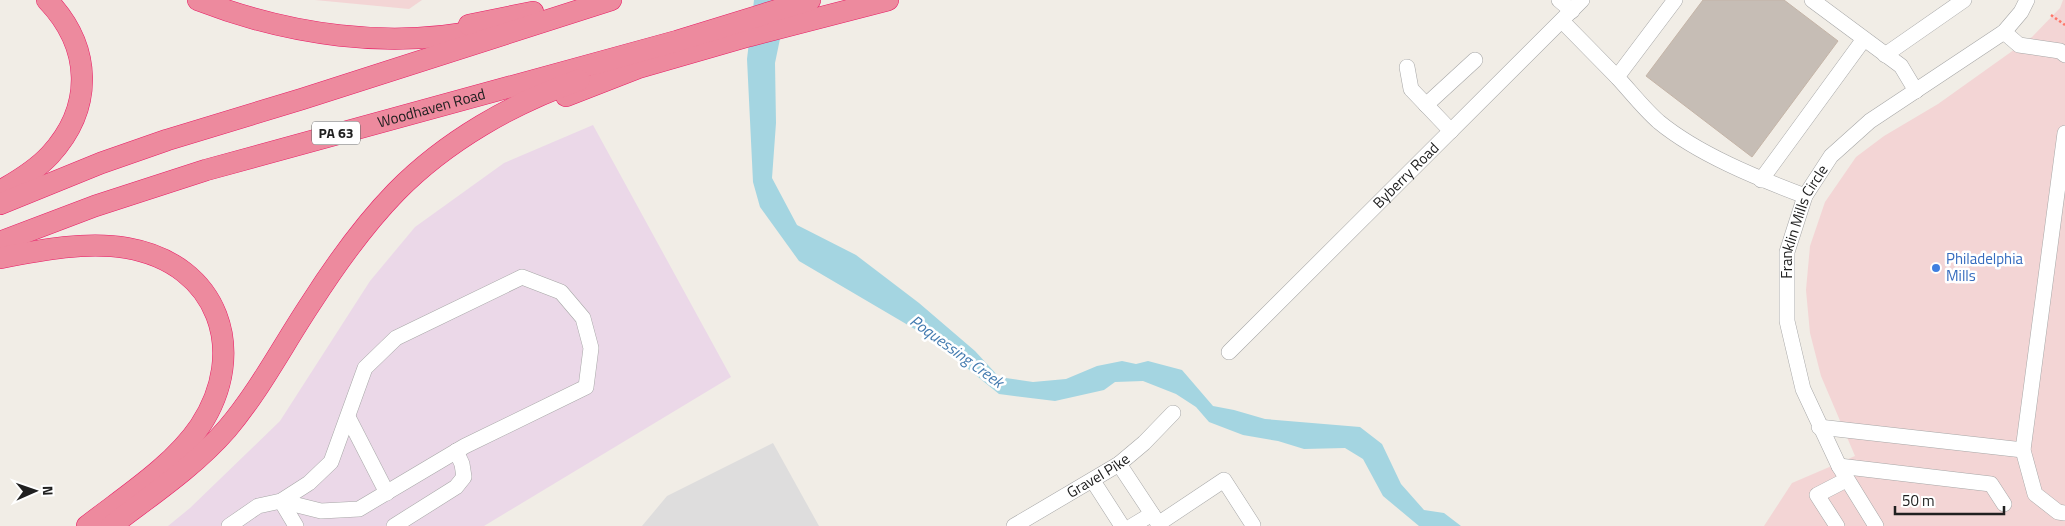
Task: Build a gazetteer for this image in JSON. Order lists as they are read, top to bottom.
{
  "streets": {
    "highway": ["Woodhaven Road", "PA 63"],
    "street": ["Byberry Road", "Franklin Mills Circle", "Gravel Pike"]
  },
  "water": ["Poquessing Creek"],
  "places": ["Philadelphia Mills"],
  "scale_bar": "50 m",
  "north": "right"
}
